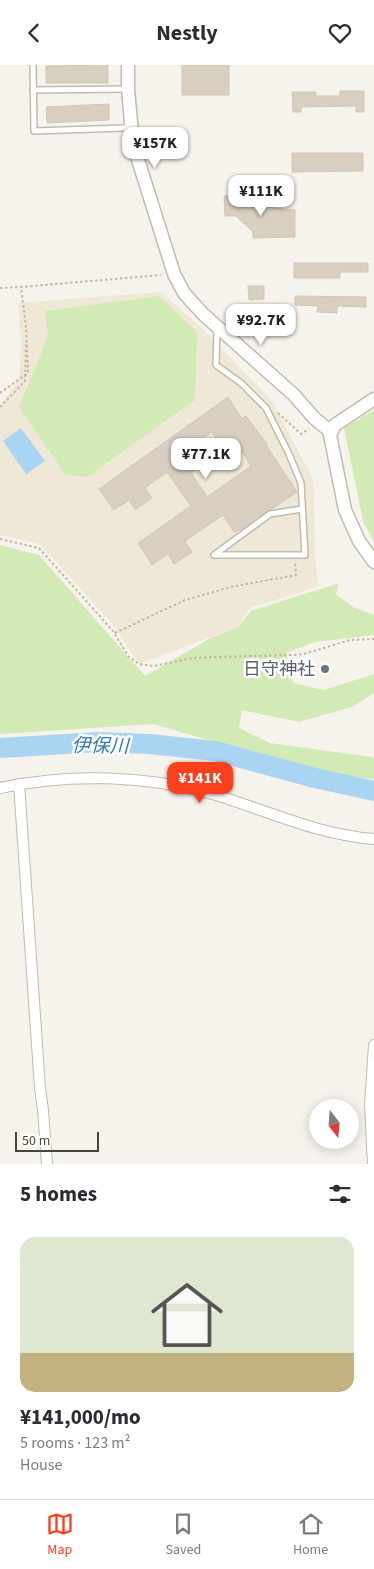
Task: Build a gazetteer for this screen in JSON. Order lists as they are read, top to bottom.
{
  "water": ["伊保川"],
  "places": ["日守神社"],
  "scale_bar": "50 m",
  "north": "bottom",
  "page": {
    "header": "Nestly",
    "price": [
      "¥157K",
      "¥111K",
      "¥92.7K",
      "¥77.1K",
      "¥141K"
    ],
    "scale": "50 m",
    "heading": "5 homes",
    "list": [
      {
        "name": "¥141,000/mo",
        "note": "5 rooms · 123 m² · House"
      }
    ],
    "tabs": ["Map", "Saved", "Home"]
  }
}
